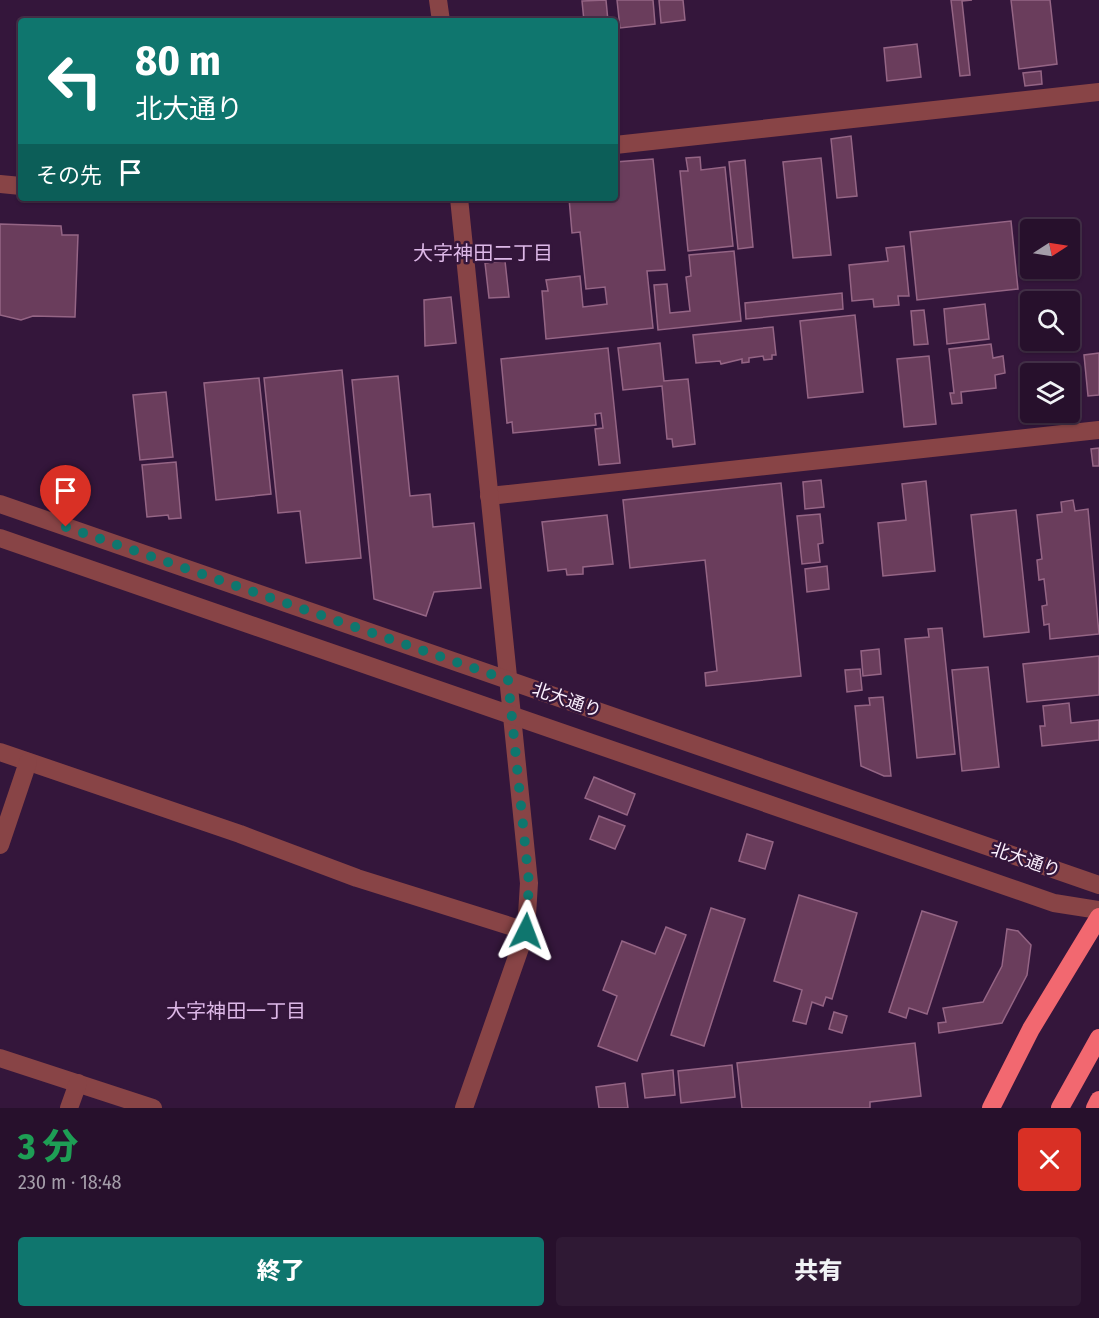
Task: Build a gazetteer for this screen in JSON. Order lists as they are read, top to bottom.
{
  "streets": {
    "street": ["北大通り"]
  },
  "districts": ["大字神田二丁目", "大字神田一丁目"],
  "north": "right",
  "page": {
    "turn": ["80 m", "北大通り"],
    "then": "その先",
    "heading": ["3 分", "230 m · 18:48"],
    "buttons": ["終了", "共有"]
  }
}
